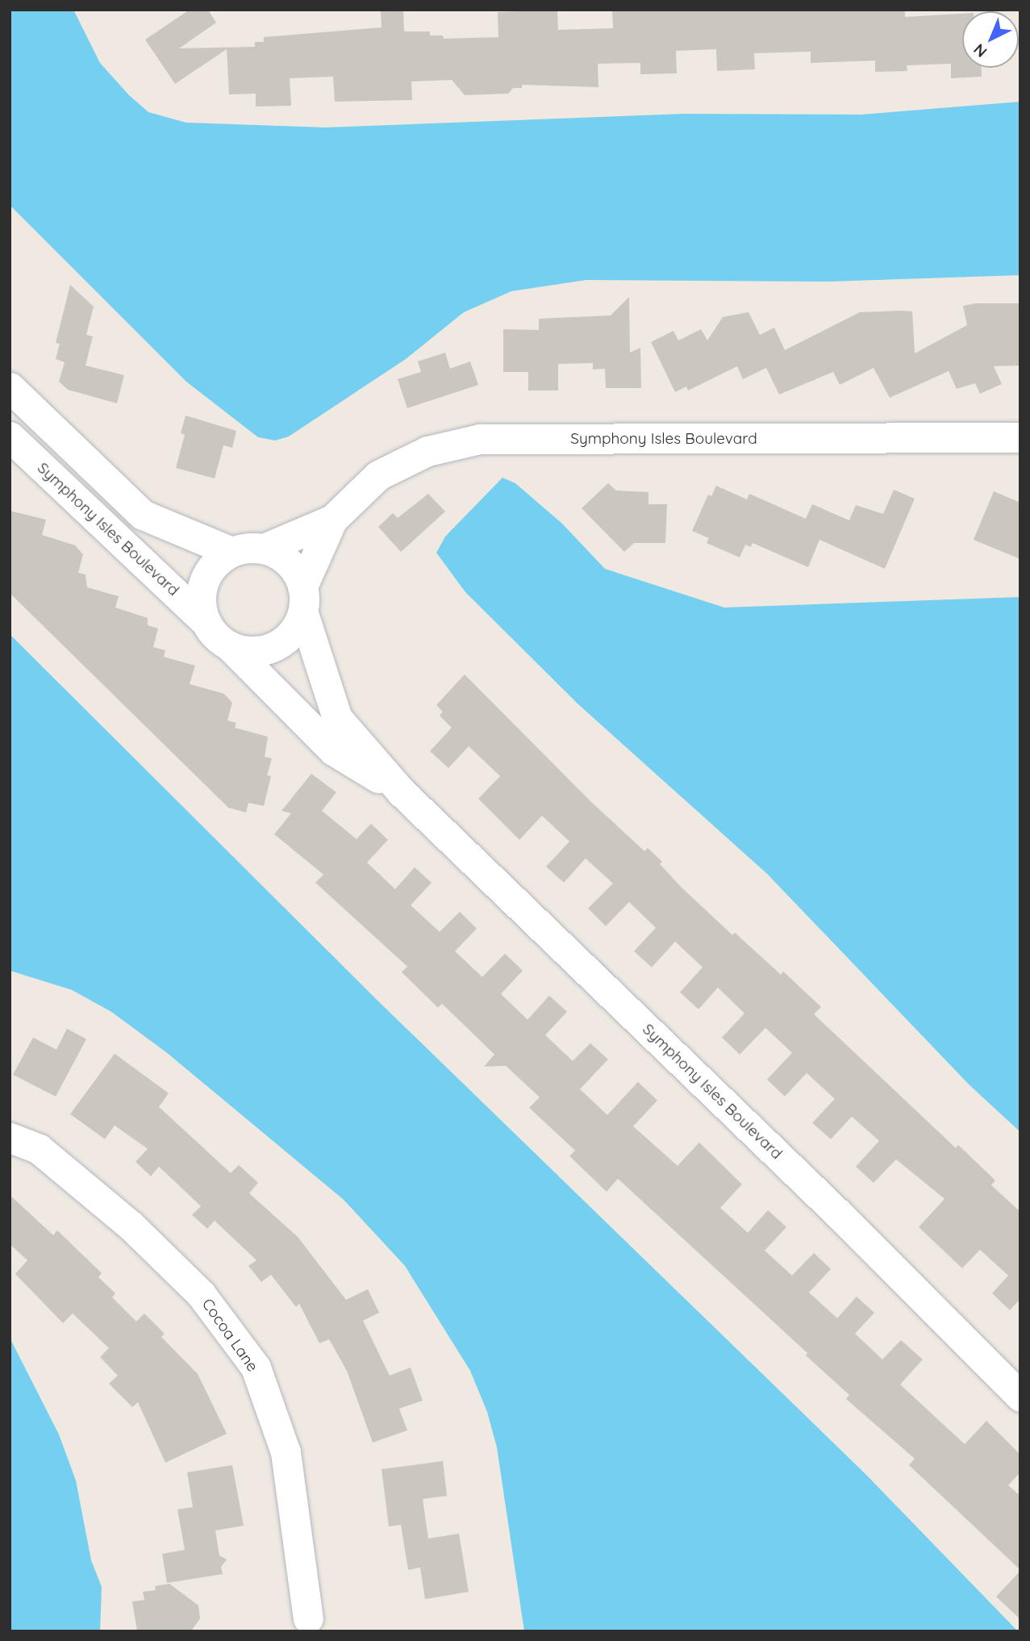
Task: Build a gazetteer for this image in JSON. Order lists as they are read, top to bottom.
{
  "streets": {
    "street": ["Symphony Isles Boulevard", "Cocoa Lane"]
  },
  "north": "bottom left"
}
